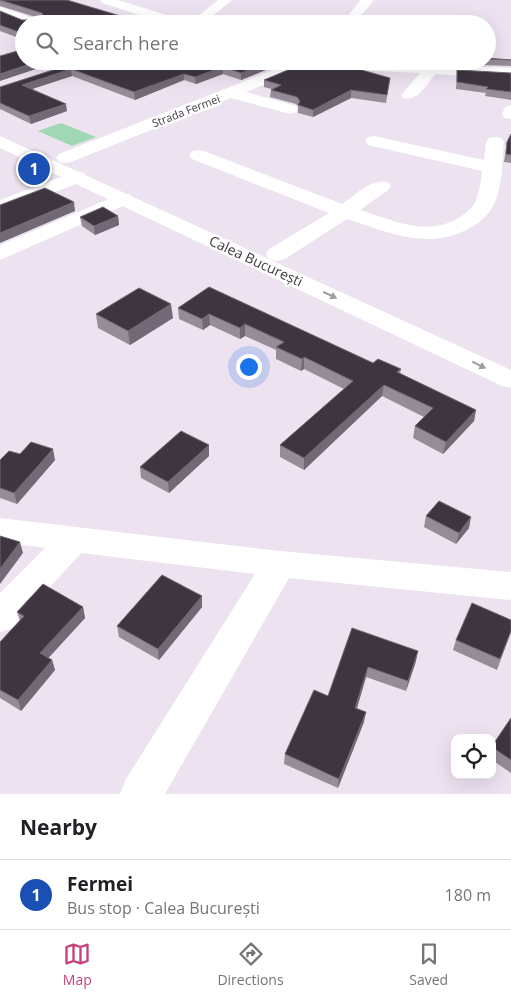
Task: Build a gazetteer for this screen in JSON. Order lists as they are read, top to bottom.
{
  "streets": {
    "main road": ["Strada Fermei", "Calea București"]
  },
  "crossings": [
    ["Strada Fermei", "Calea București"]
  ],
  "page": {
    "search": "Search here",
    "pins": "1",
    "heading": "Nearby",
    "list": [
      {
        "mark": "1",
        "name": "Fermei",
        "note": "Bus stop · Calea București",
        "value": "180 m"
      }
    ],
    "nav": ["Map", "Directions", "Saved"]
  }
}
